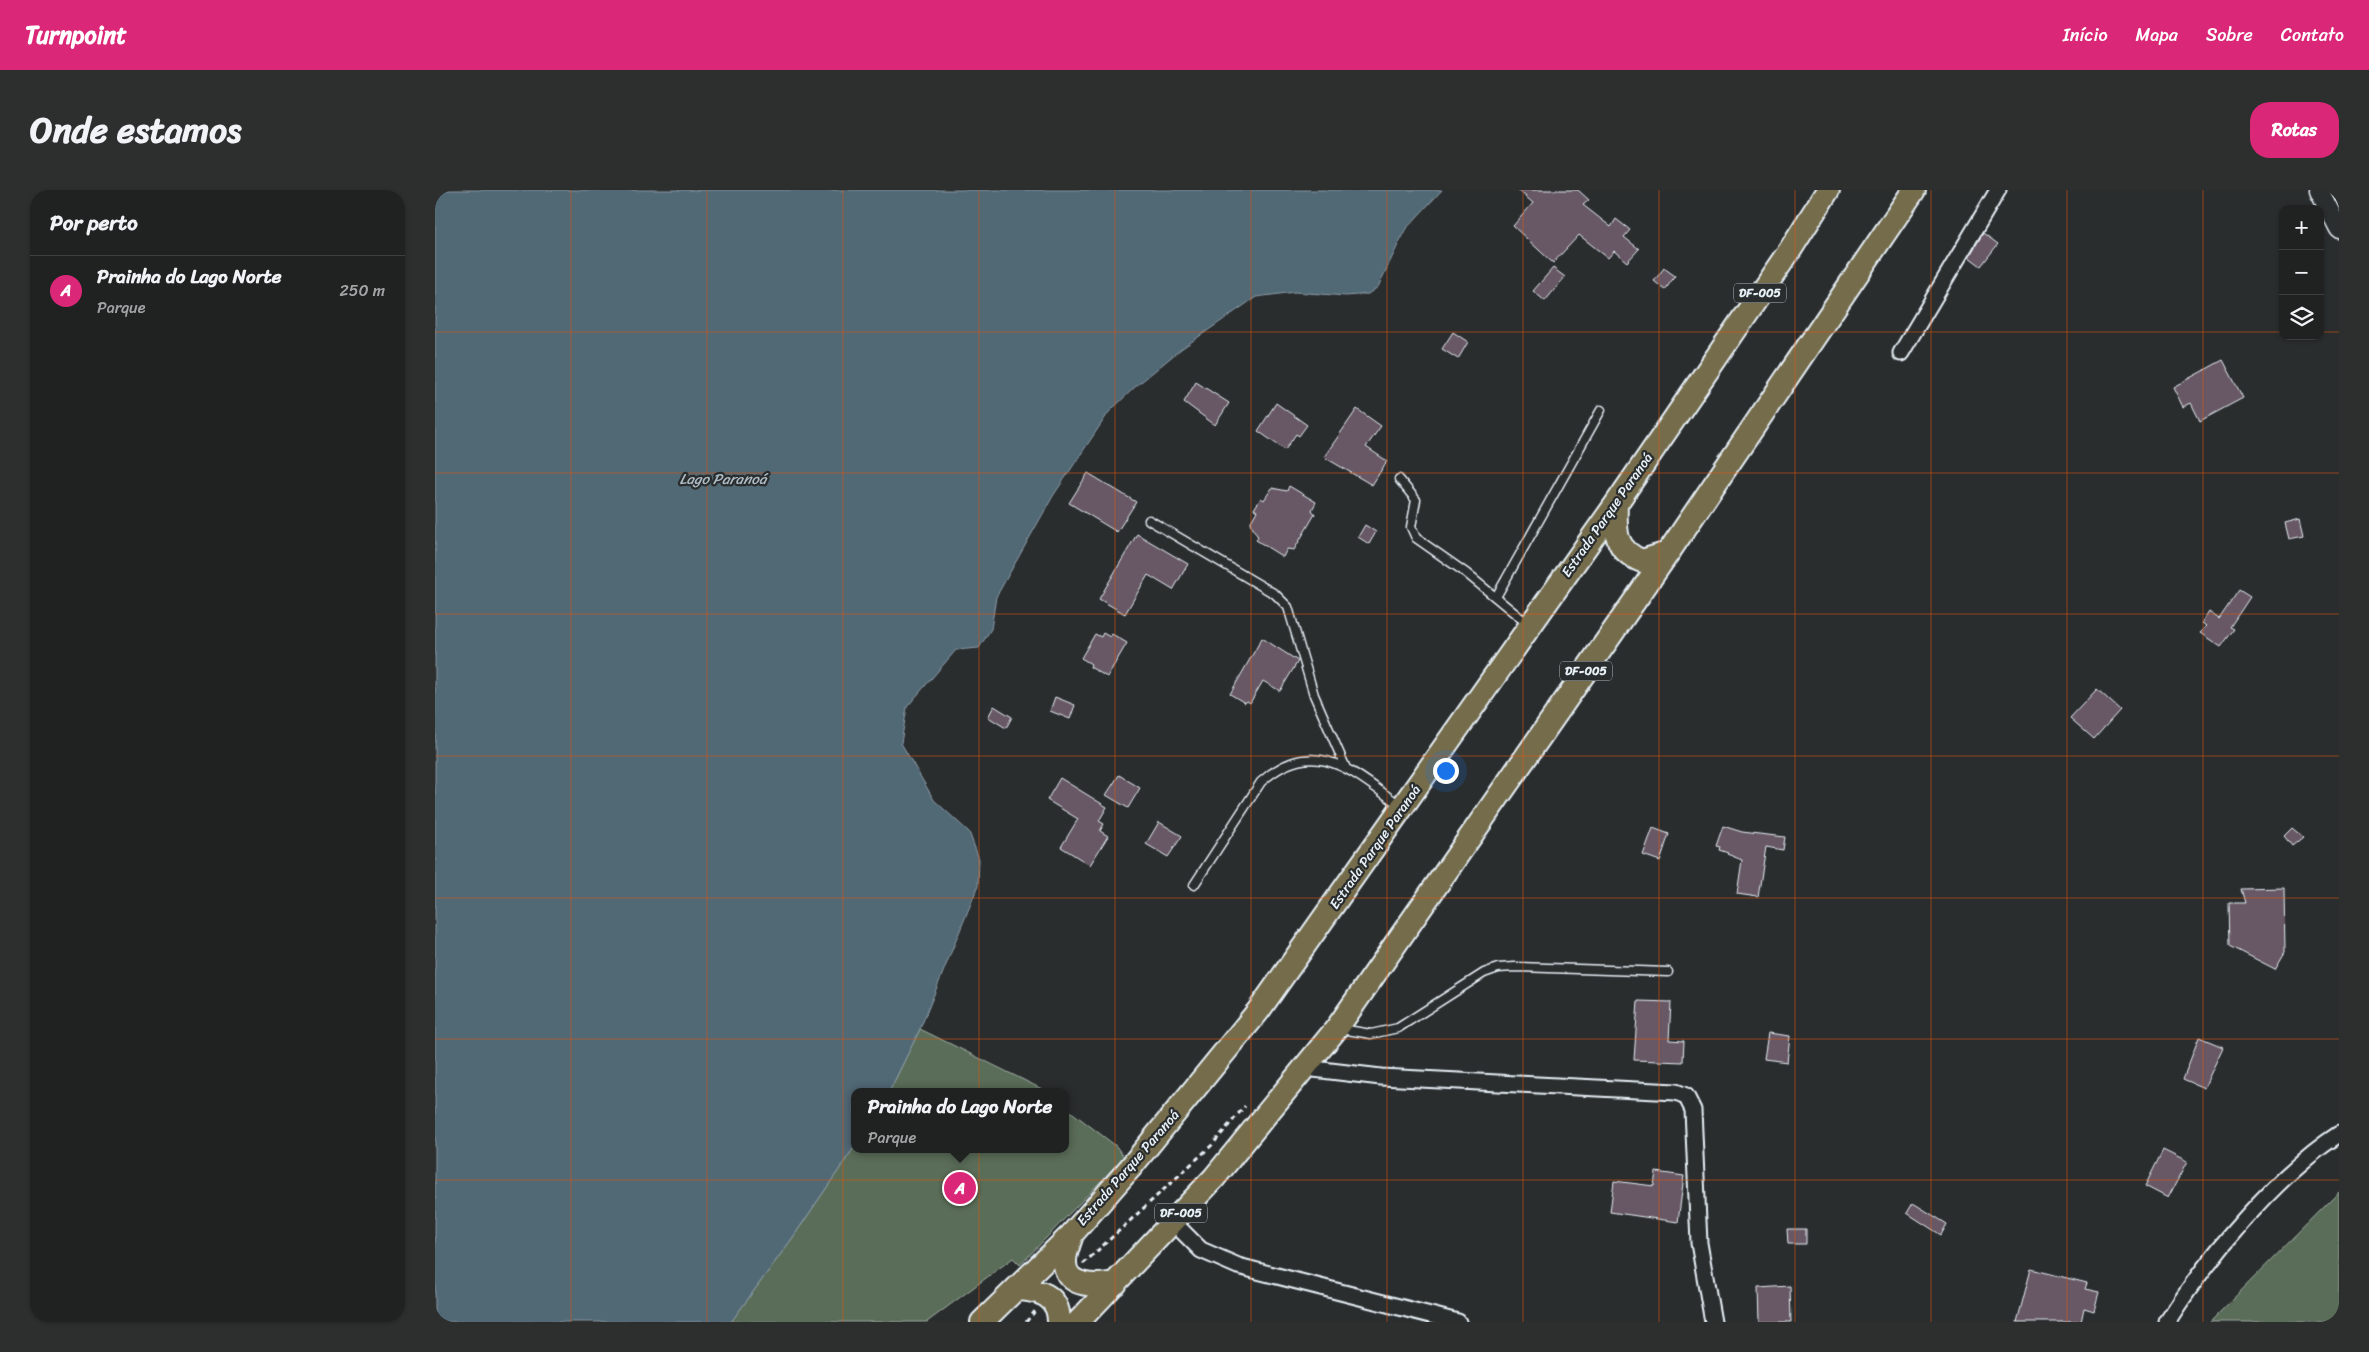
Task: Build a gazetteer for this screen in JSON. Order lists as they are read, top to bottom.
{
  "streets": {
    "main road": ["DF-005", "Estrada Parque Paranoá"]
  },
  "water": ["Lago Paranoá"],
  "page": {
    "header": "Turnpoint",
    "nav": [
      "Início",
      "Mapa",
      "Sobre",
      "Contato"
    ],
    "title": "Onde estamos",
    "buttons": "Rotas",
    "heading": "Por perto",
    "map_buttons": ["+", "−"],
    "list": [
      {
        "mark": "A",
        "name": "Prainha do Lago Norte",
        "note": "Parque",
        "value": "250 m"
      }
    ],
    "popup": ["Prainha do Lago Norte", "Parque"],
    "pins": "A"
  }
}
